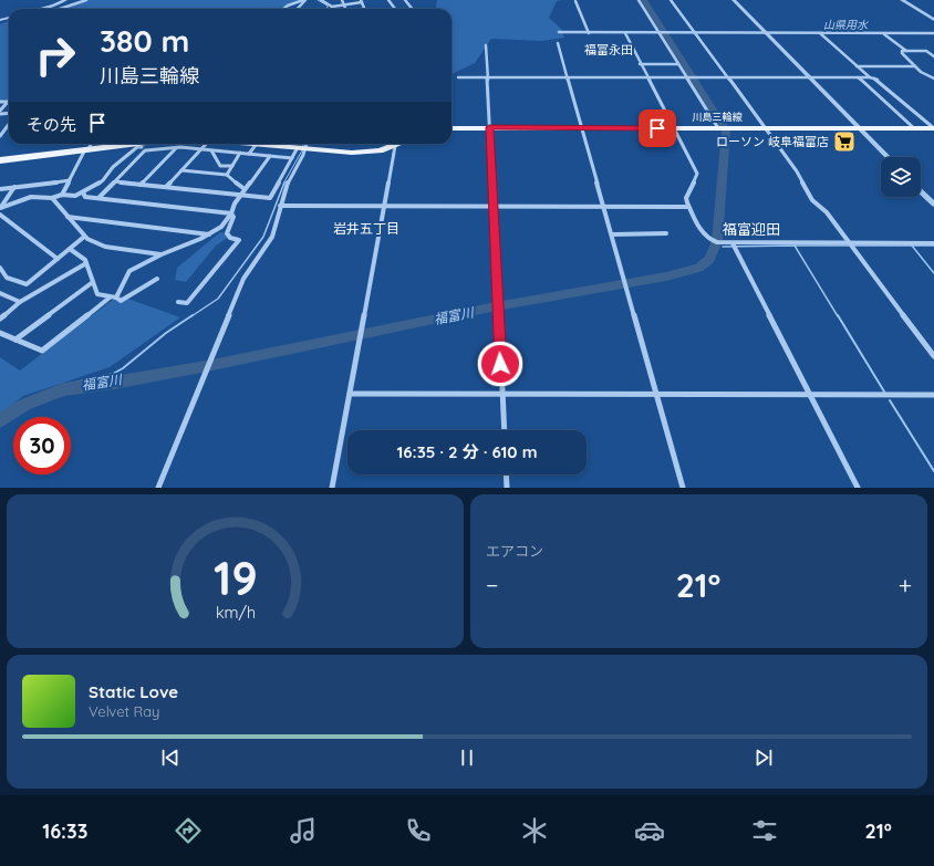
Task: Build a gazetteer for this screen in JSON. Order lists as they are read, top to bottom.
{
  "streets": {
    "main road": ["川島三輪線"]
  },
  "districts": ["福富永田", "岩井五丁目", "福富迎田"],
  "water": ["山県用水", "福富川"],
  "places": {
    "supermarket": ["ローソン 岐阜福富店"]
  },
  "page": {
    "turn": ["380 m", "川島三輪線"],
    "then": "その先",
    "limit": "30",
    "trip": "16:35 · 2 分 · 610 m",
    "tile": "エアコン",
    "heat": ["−", "21°", "+"],
    "song": ["Static Love", "Velvet Ray"],
    "tabs": ["16:33", "21°"],
    "gauge": ["19", "km/h"]
  }
}
